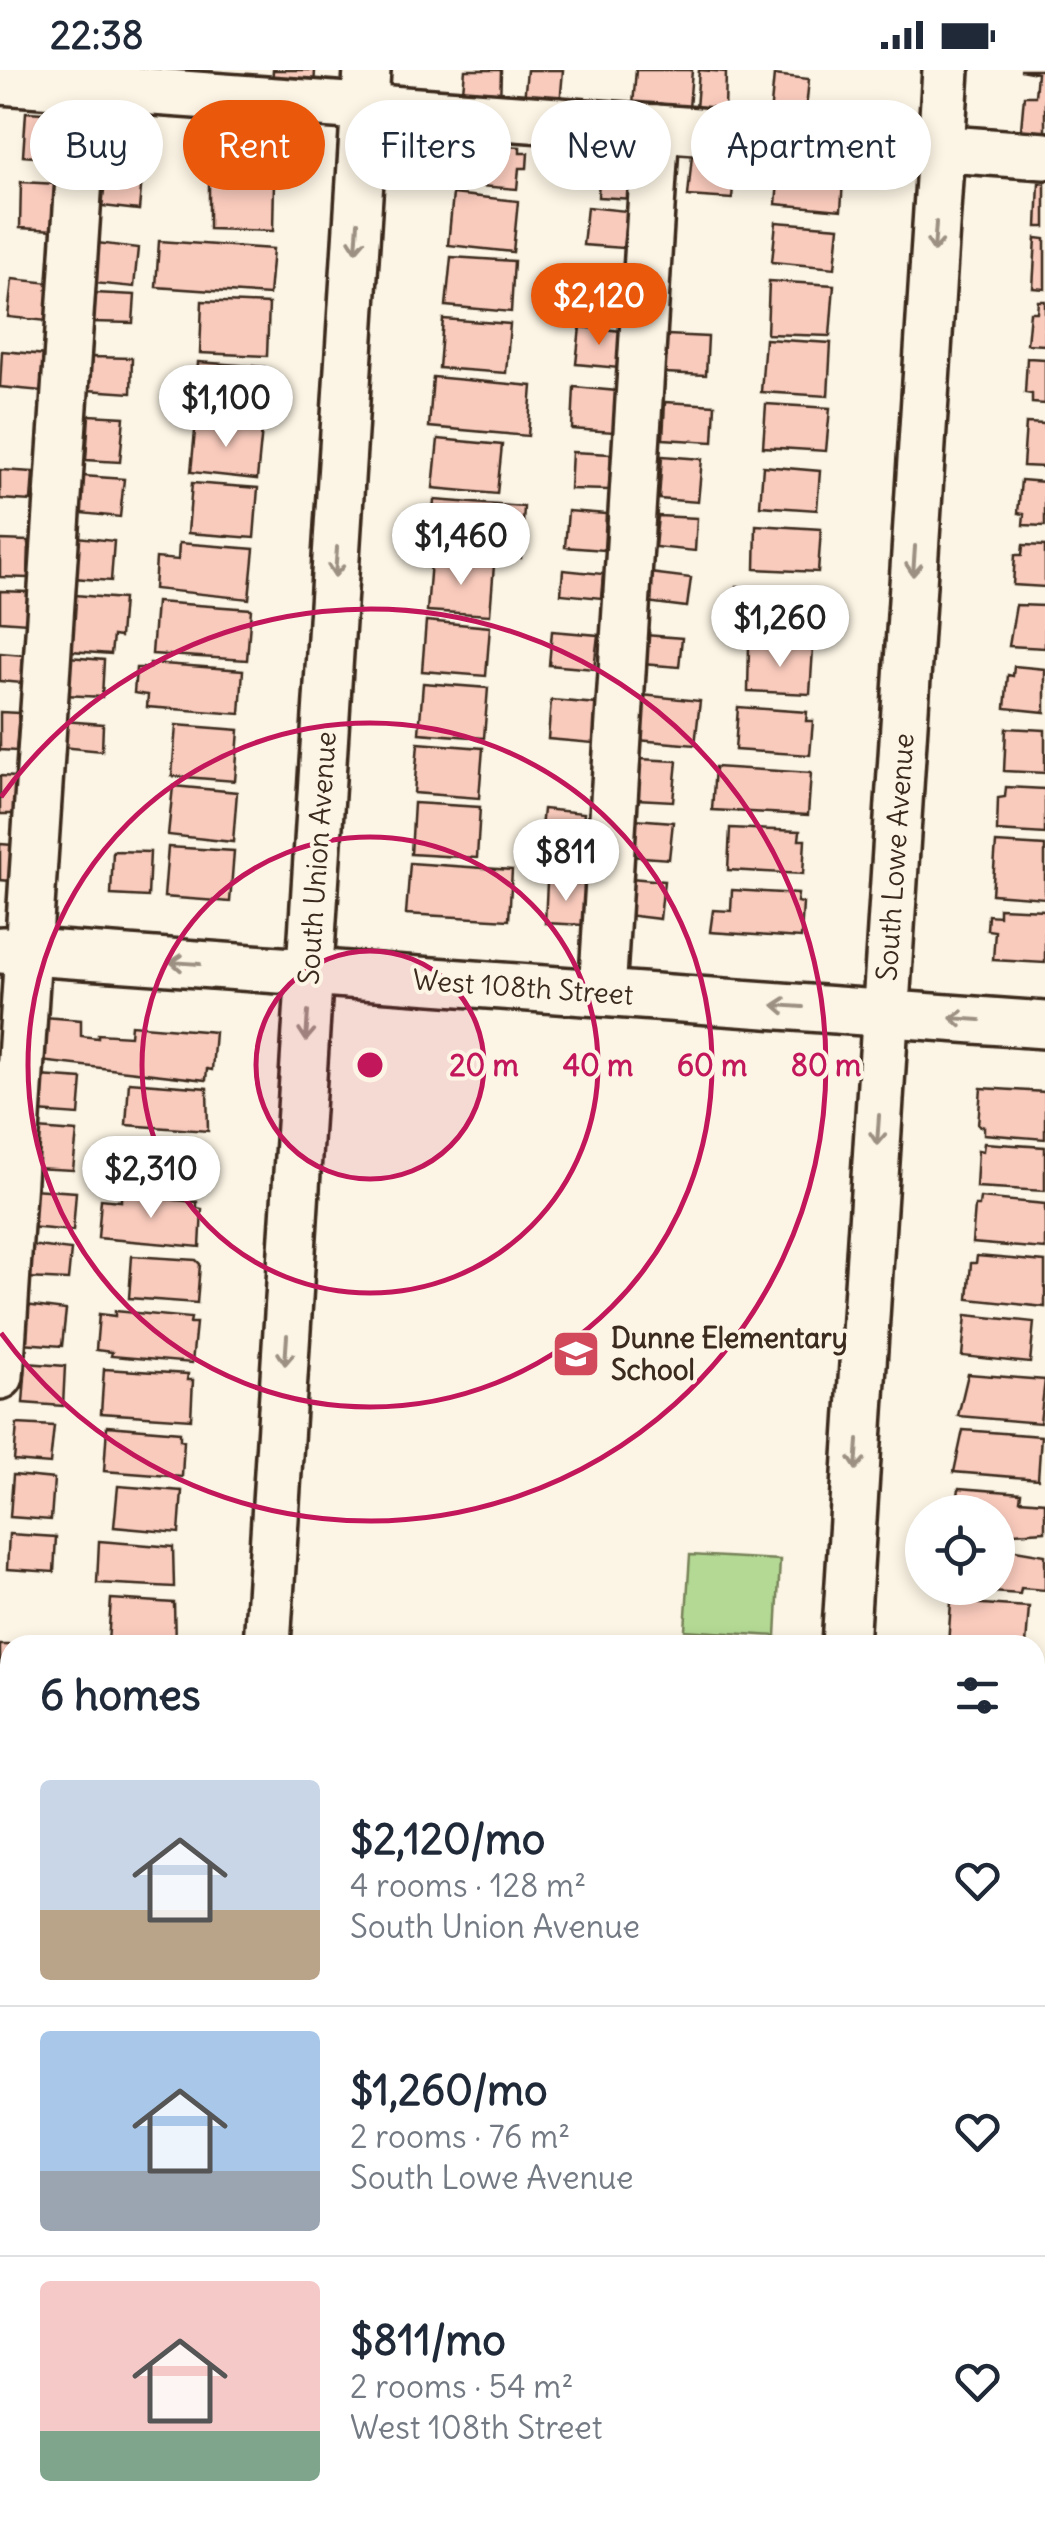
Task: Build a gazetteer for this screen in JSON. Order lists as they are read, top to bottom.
{
  "streets": {
    "street": ["South Lowe Avenue", "South Union Avenue", "West 108th Street"]
  },
  "crossings": [
    ["South Lowe Avenue", "West 108th Street"],
    ["South Union Avenue", "West 108th Street"]
  ],
  "one_way": ["West 108th Street"],
  "places": {
    "school or university": ["Dunne Elementary School"]
  },
  "page": {
    "status": "22:38",
    "chip": [
      "Buy",
      "Rent",
      "Filters",
      "New",
      "Apartment"
    ],
    "price": [
      "$2,120",
      "$1,100",
      "$1,460",
      "$1,260",
      "$811",
      "$2,310"
    ],
    "heading": "6 homes",
    "list": [
      {
        "name": "$2,120/mo",
        "note": "4 rooms · 128 m² · South Union Avenue"
      },
      {
        "name": "$1,260/mo",
        "note": "2 rooms · 76 m² · South Lowe Avenue"
      },
      {
        "name": "$811/mo",
        "note": "2 rooms · 54 m² · West 108th Street"
      }
    ]
  },
  "rings": [
    "20 m",
    "40 m",
    "60 m",
    "80 m"
  ]
}
